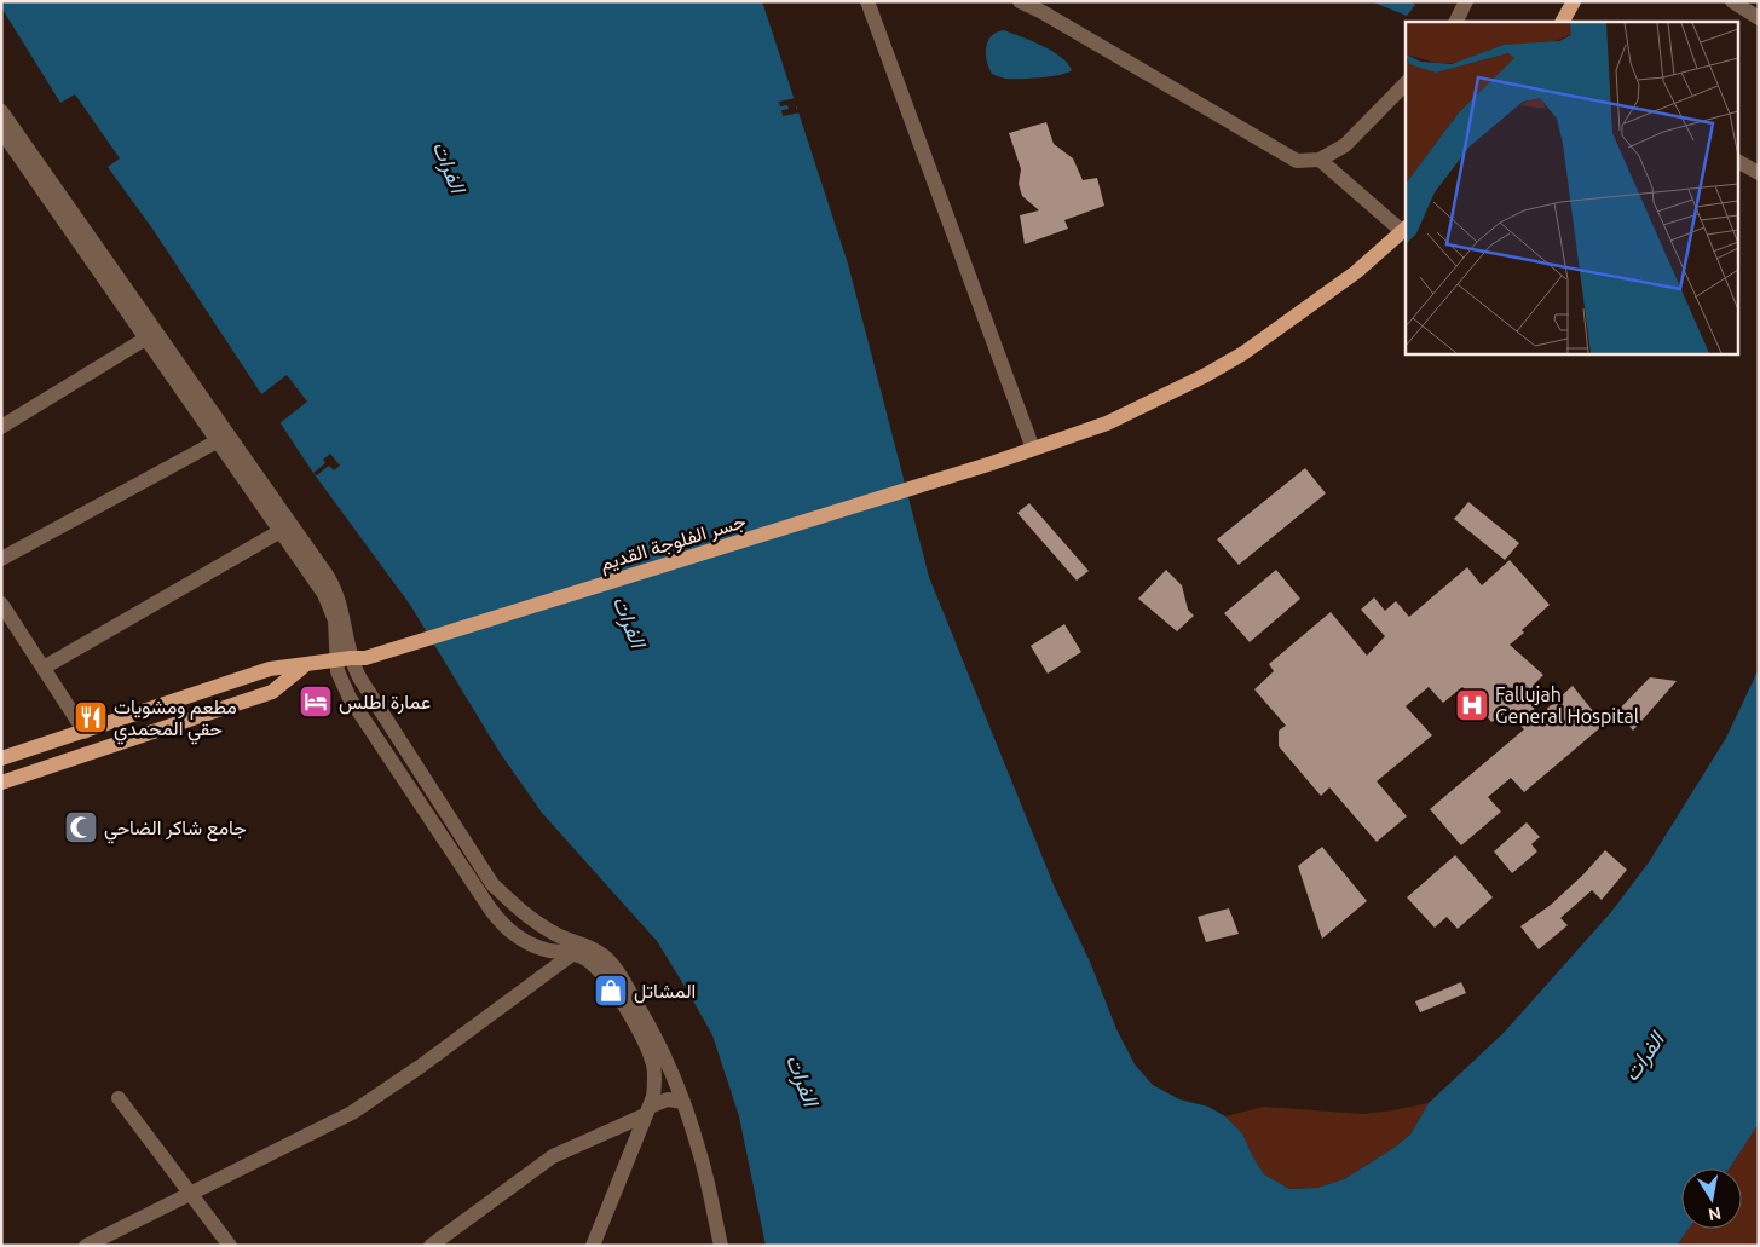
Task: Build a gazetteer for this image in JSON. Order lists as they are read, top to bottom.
{
  "streets": {
    "main road": ["جسر الفلوجة القديم"]
  },
  "water": ["الفرات"],
  "places": {
    "hotel": ["عمارة اطلس"],
    "hospital": ["Fallujah General Hospital"],
    "restaurant": ["مطعم ومشويات حقي المحمدي"],
    "mosque": ["جامع شاكر الضاحي"],
    "shop": ["المشاتل"]
  },
  "north": "bottom"
}
